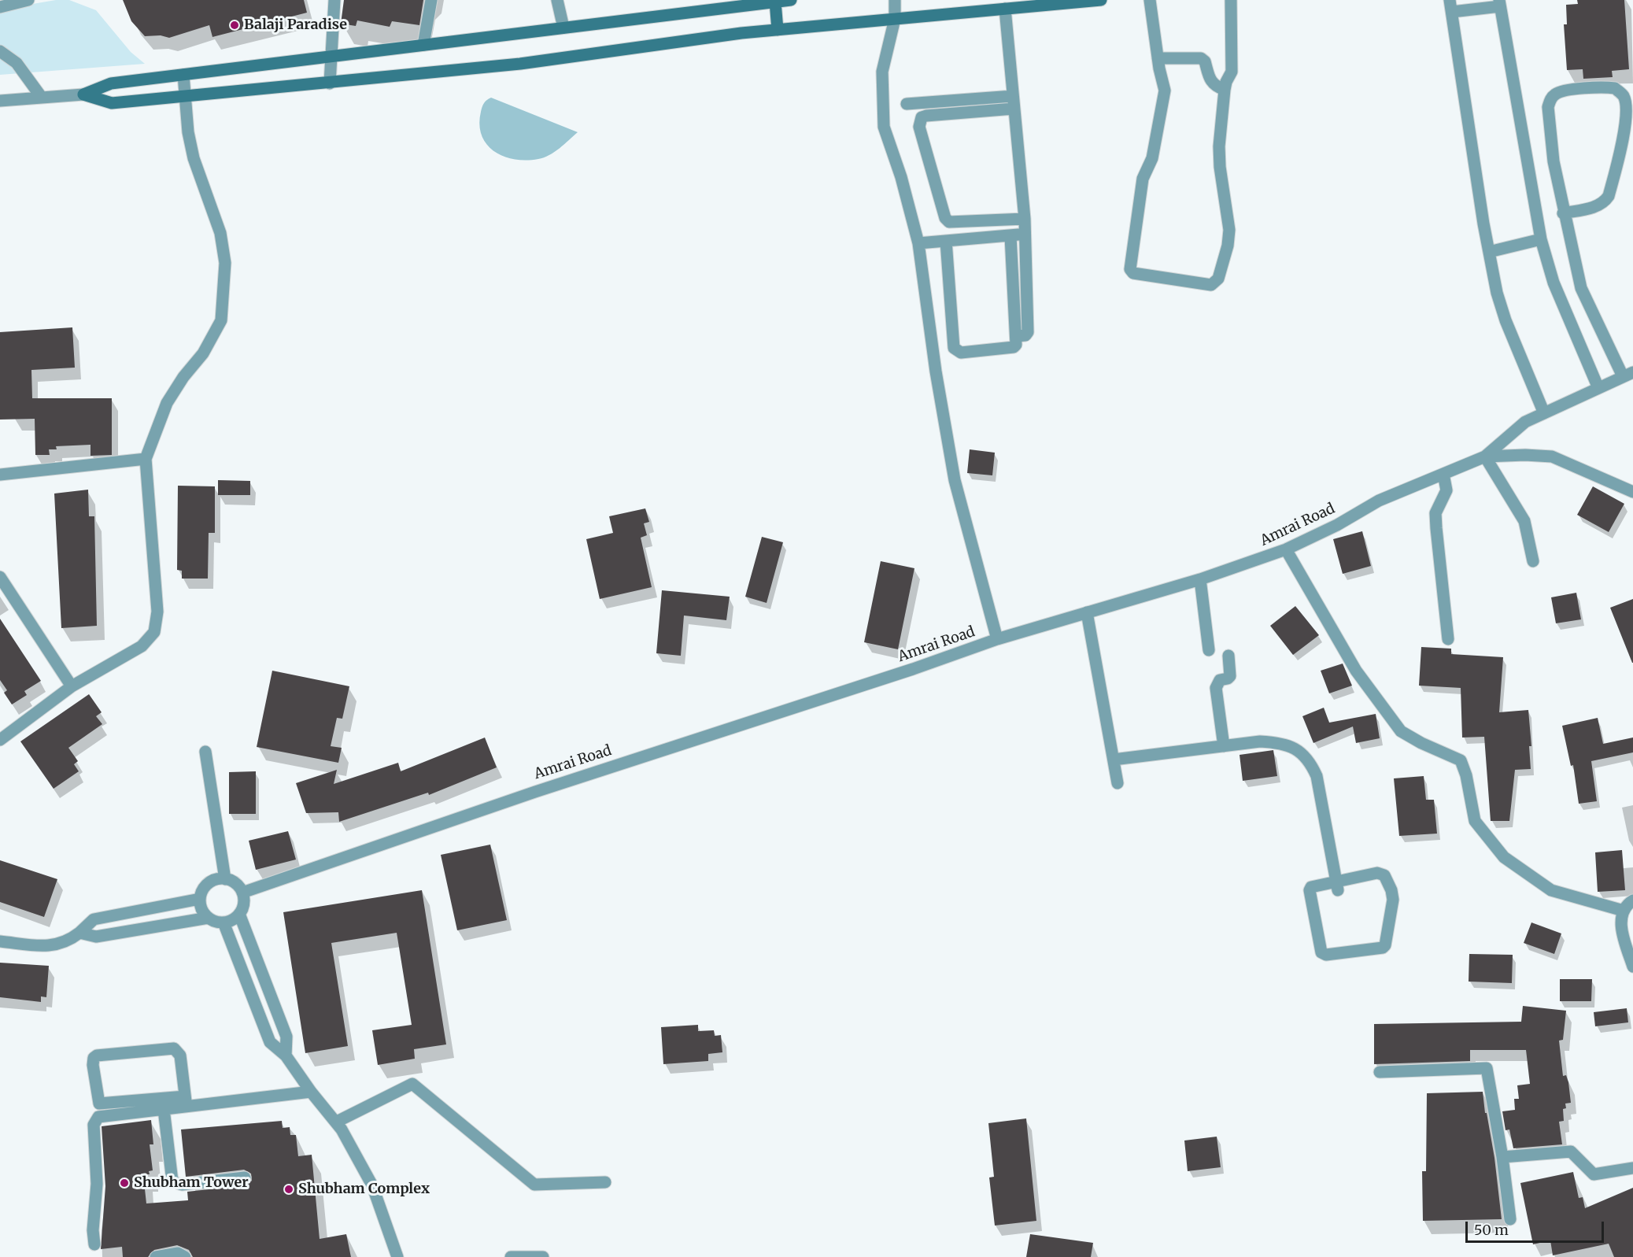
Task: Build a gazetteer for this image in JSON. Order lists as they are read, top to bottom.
{
  "streets": {
    "street": ["Amrai Road"]
  },
  "places": ["Balaji Paradise", "Shubham Tower", "Shubham Complex"],
  "scale_bar": "50 m"
}
